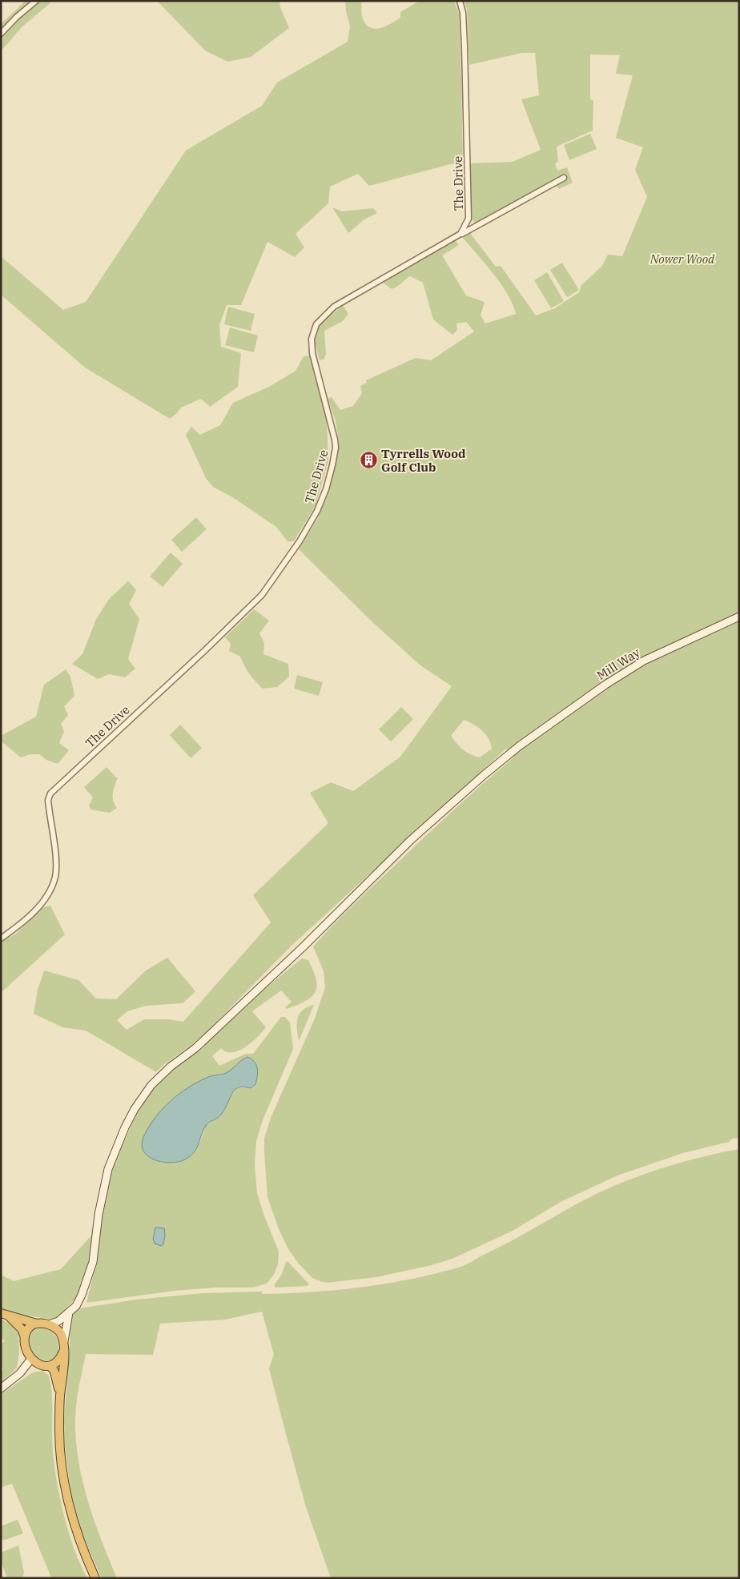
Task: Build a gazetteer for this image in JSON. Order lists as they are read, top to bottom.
{
  "streets": {
    "main road": ["Mill Way"],
    "street": ["The Drive"]
  },
  "parks": ["Nower Wood"],
  "places": {
    "building": ["Tyrrells Wood Golf Club"]
  }
}
